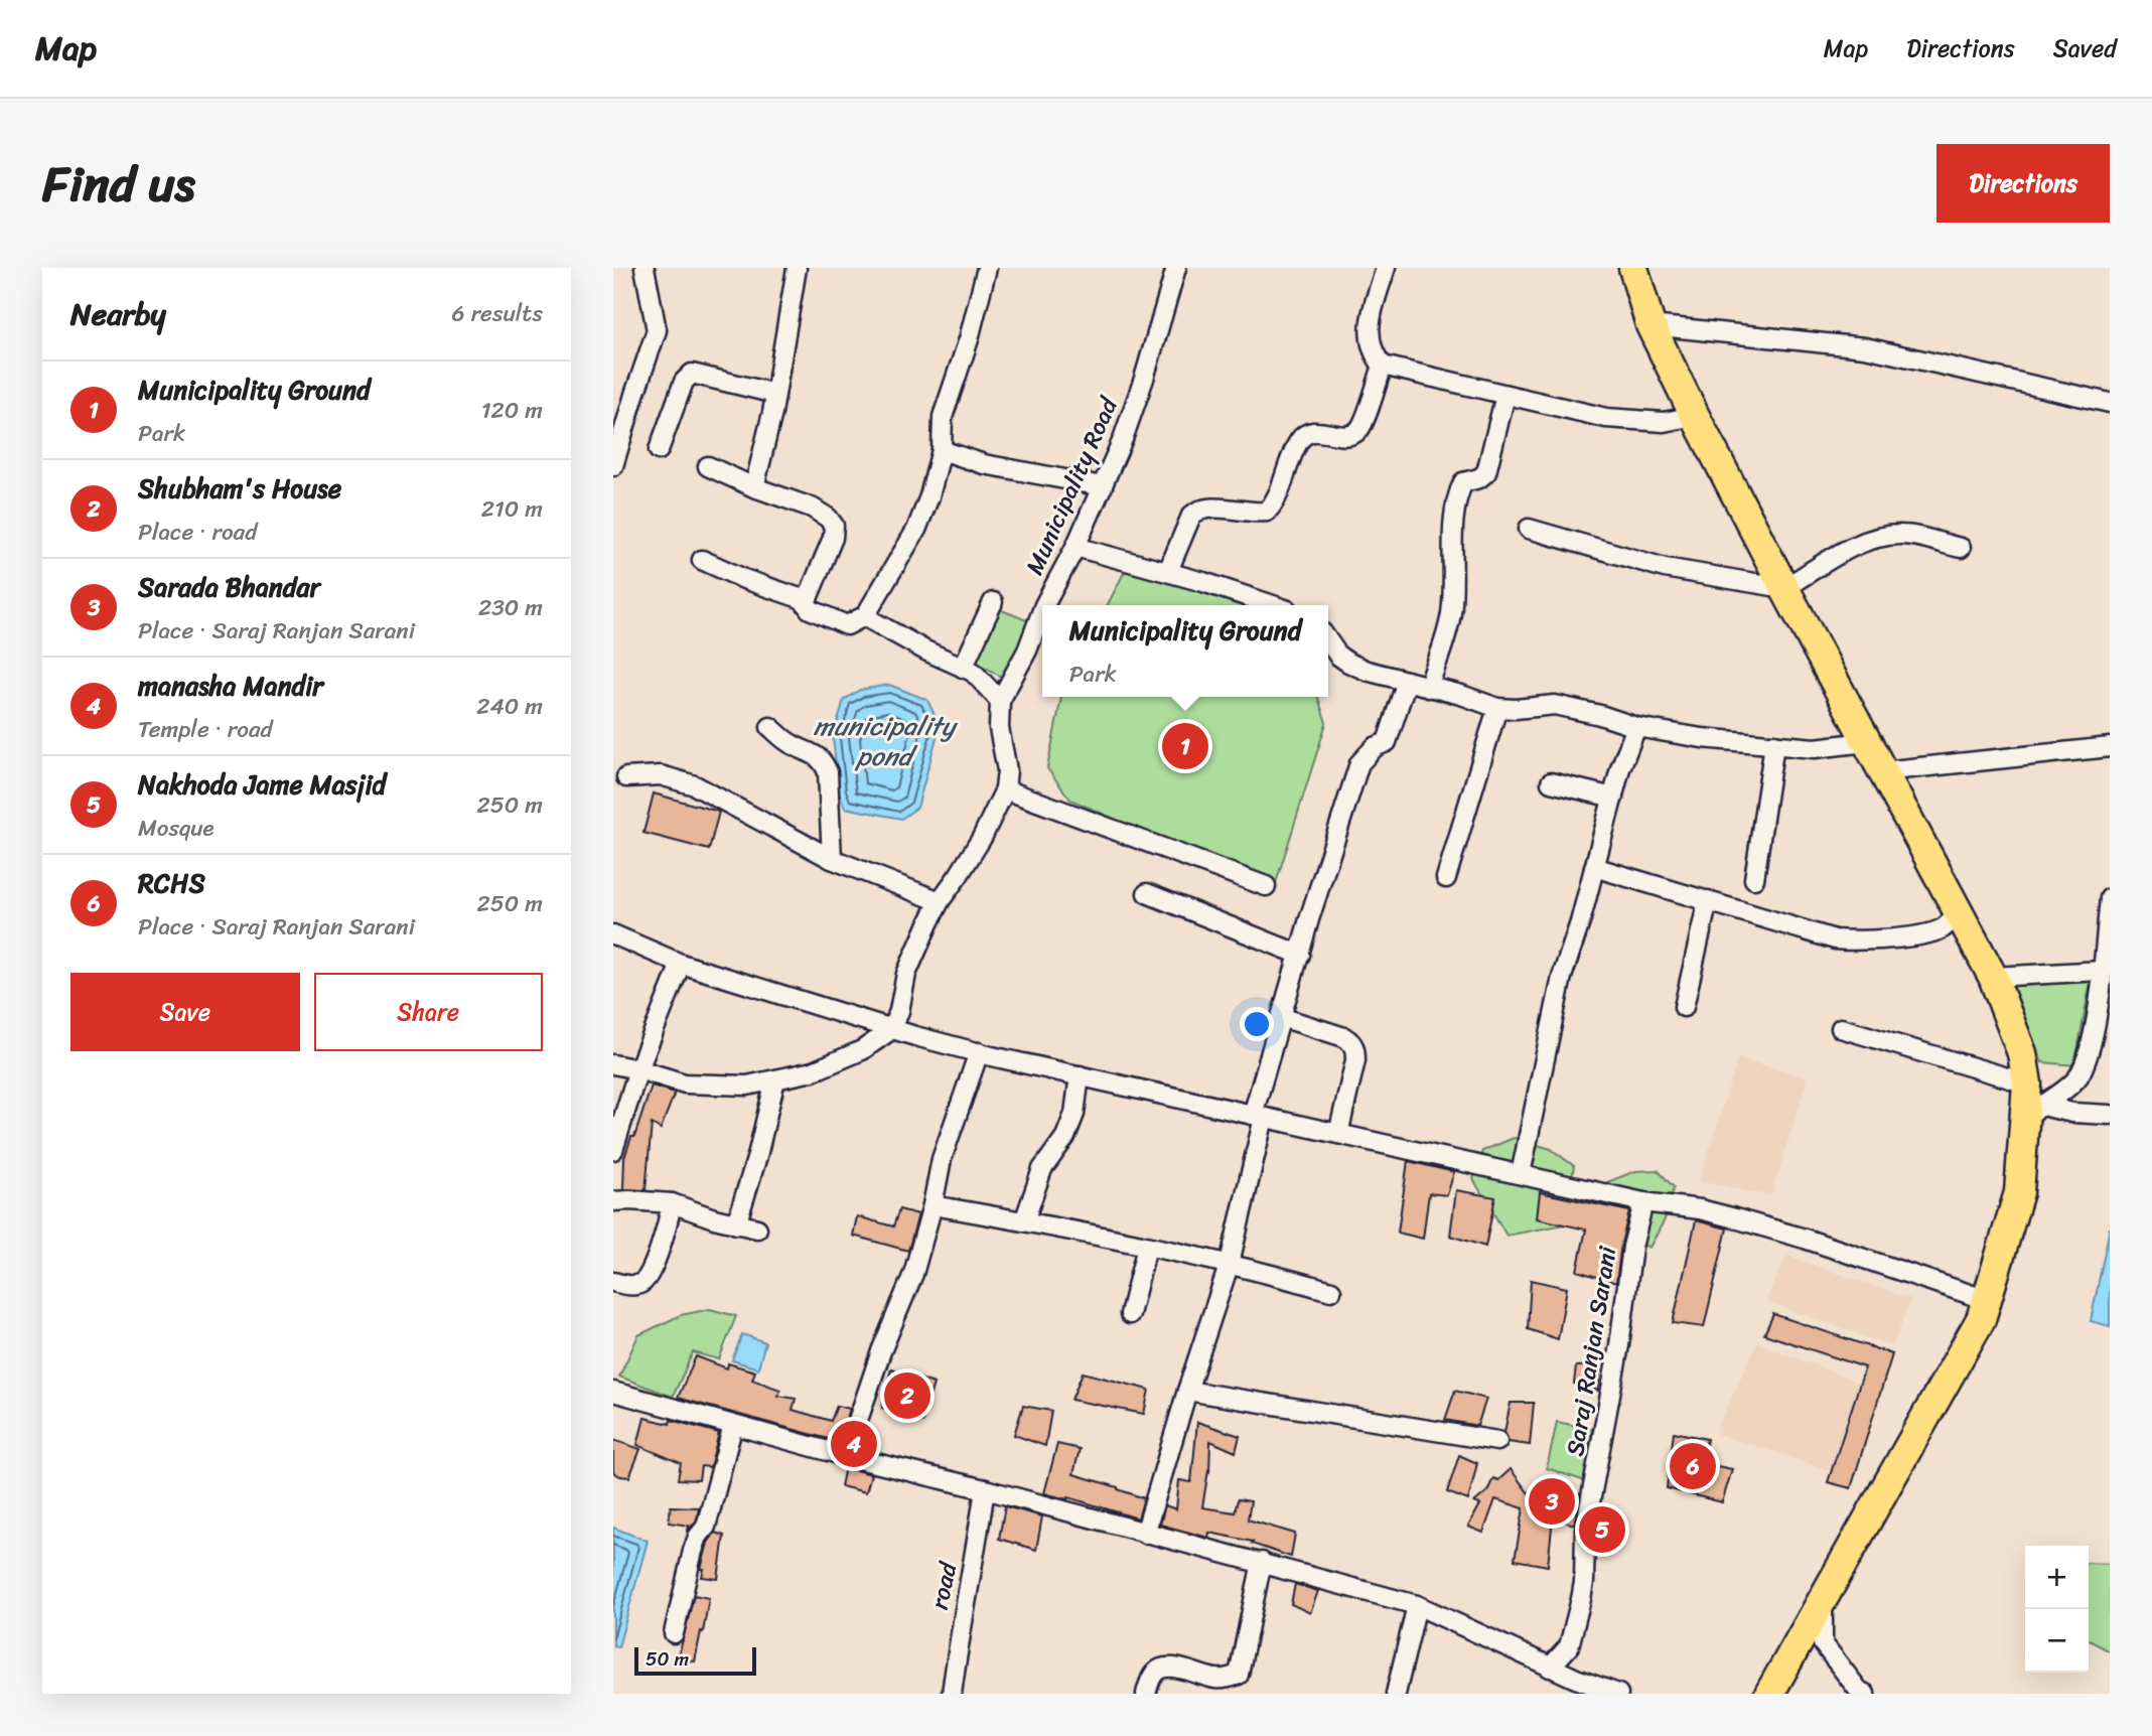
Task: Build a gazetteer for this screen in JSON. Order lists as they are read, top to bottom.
{
  "streets": {
    "street": ["Municipality Road", "Saraj Ranjan Sarani", "road"]
  },
  "water": ["municipality pond"],
  "scale_bar": "50 m",
  "page": {
    "header": "Map",
    "nav": ["Map", "Directions", "Saved"],
    "title": "Find us",
    "buttons": [
      "Directions",
      ["Save", "Share"]
    ],
    "heading": ["Nearby", "6 results"],
    "list": [
      {
        "mark": "1",
        "name": "Municipality Ground",
        "note": "Park",
        "value": "120 m"
      },
      {
        "mark": "2",
        "name": "Shubham's House",
        "note": "Place · road",
        "value": "210 m"
      },
      {
        "mark": "3",
        "name": "Sarada Bhandar",
        "note": "Place · Saraj Ranjan Sarani",
        "value": "230 m"
      },
      {
        "mark": "4",
        "name": "manasha Mandir",
        "note": "Temple · road",
        "value": "240 m"
      },
      {
        "mark": "5",
        "name": "Nakhoda Jame Masjid",
        "note": "Mosque",
        "value": "250 m"
      },
      {
        "mark": "6",
        "name": "RCHS",
        "note": "Place · Saraj Ranjan Sarani",
        "value": "250 m"
      }
    ],
    "popup": ["Municipality Ground", "Park"],
    "pins": [
      "1",
      "2",
      "4",
      "6",
      "3",
      "5"
    ],
    "map_buttons": ["+", "−"],
    "scale": "50 m"
  }
}
